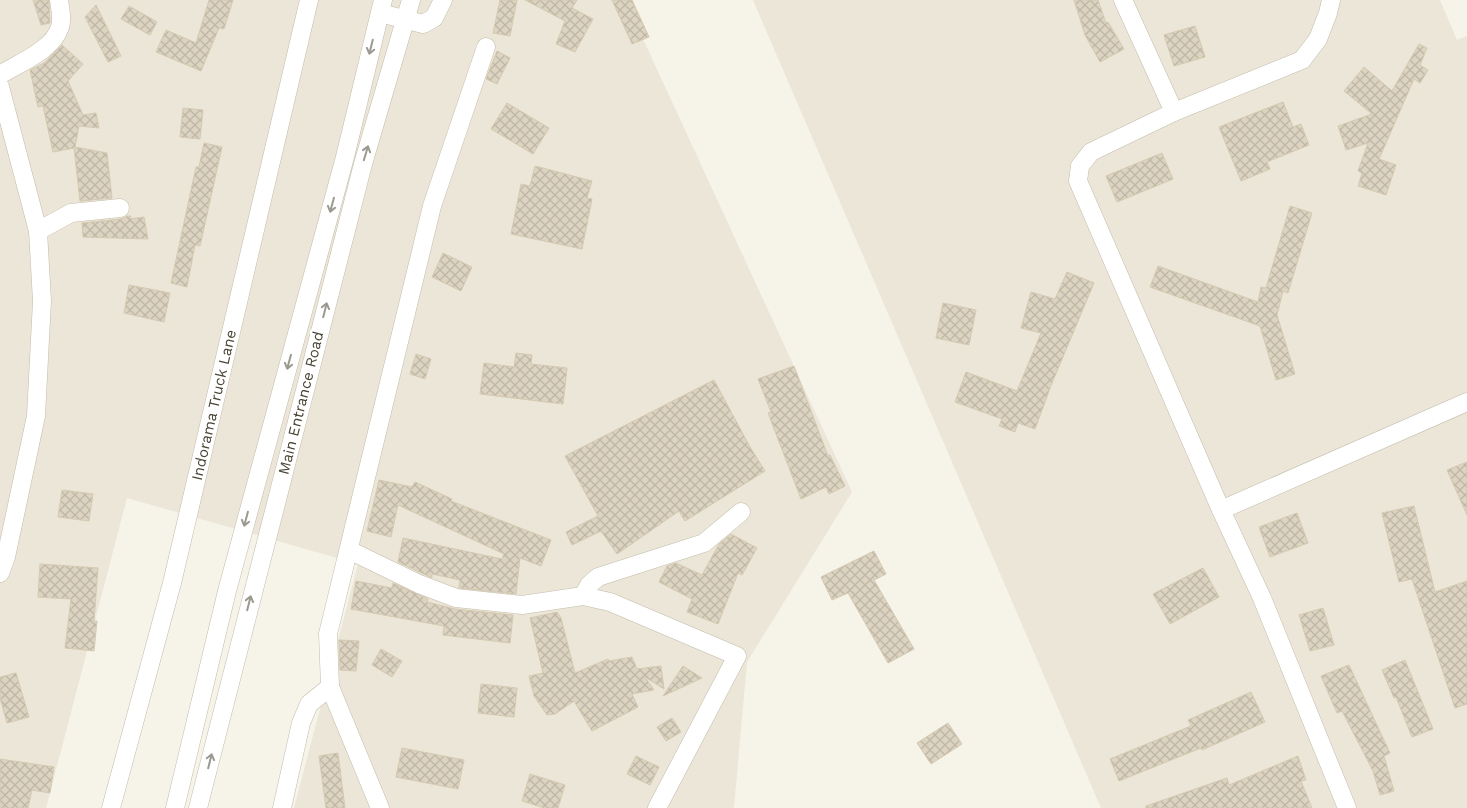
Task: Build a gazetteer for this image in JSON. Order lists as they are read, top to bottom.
{
  "streets": {
    "street": ["Main Entrance Road", "Indorama Truck Lane"]
  }
}
